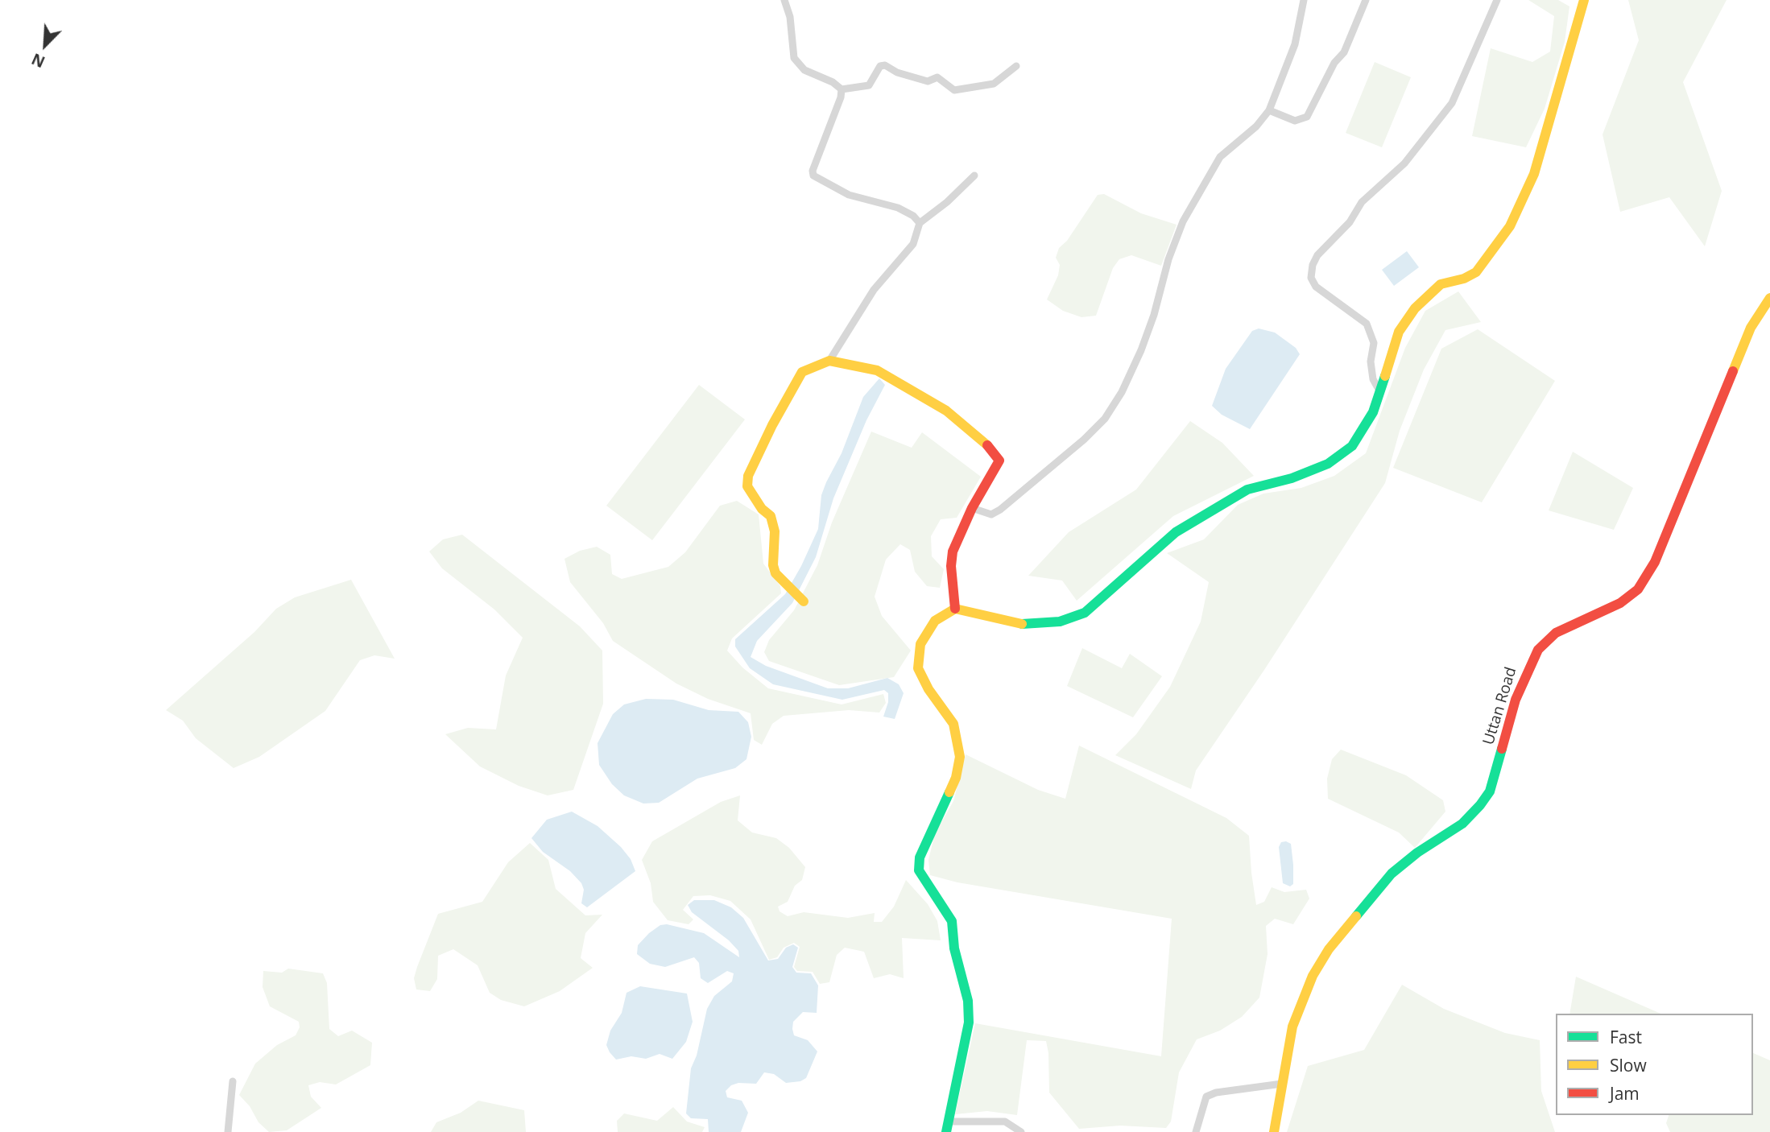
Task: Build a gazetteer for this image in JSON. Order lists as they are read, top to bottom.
{
  "streets": {
    "street": ["Uttan Road"]
  },
  "legend": ["Fast", "Slow", "Jam"],
  "north": "bottom left"
}
